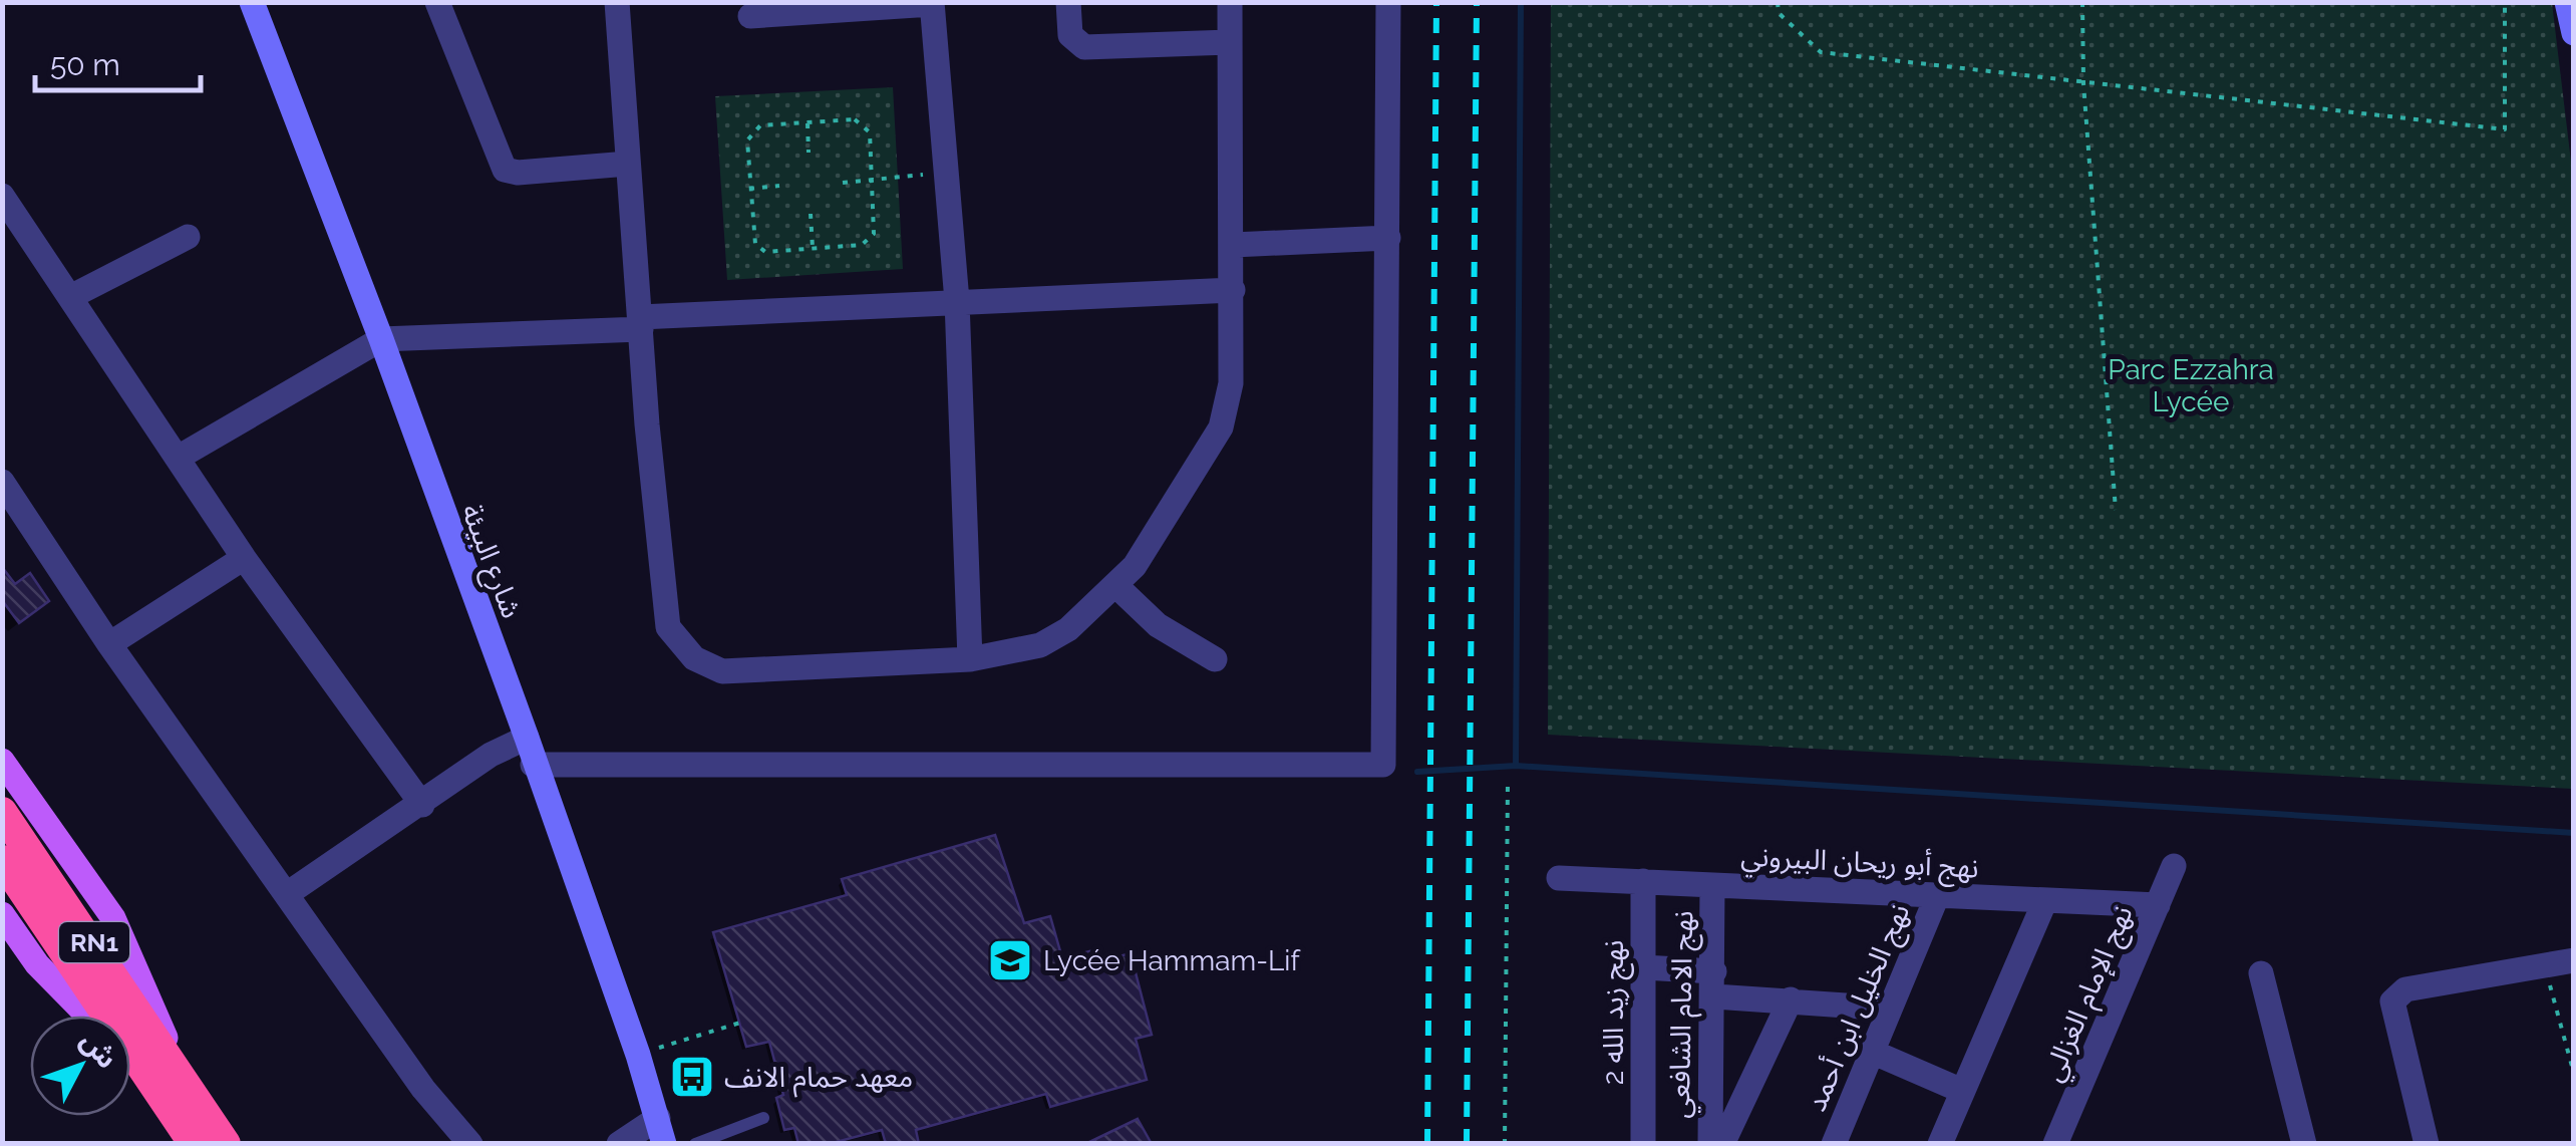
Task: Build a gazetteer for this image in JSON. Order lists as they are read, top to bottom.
{
  "streets": {
    "highway": ["RN1"],
    "main road": ["شارع البيئة"],
    "street": [
      "نهج أبو ريحان البيروني",
      "نهج الإمام الغزالي",
      "نهج الخليل ابن أحمد",
      "نهج زيد الله 2",
      "نهج الامام الشافعي"
    ]
  },
  "crossings": [
    ["نهج أبو ريحان البيروني", "نهج الإمام الغزالي"],
    ["نهج أبو ريحان البيروني", "نهج الخليل ابن أحمد"],
    ["نهج أبو ريحان البيروني", "نهج زيد الله 2"],
    ["نهج أبو ريحان البيروني", "نهج الامام الشافعي"]
  ],
  "parks": ["Parc Ezzahra Lycée"],
  "places": {
    "school or university": ["Lycée Hammam-Lif"],
    "bus stop": ["معهد حمام الانف"]
  },
  "scale_bar": "50 m",
  "north": "top right"
}
